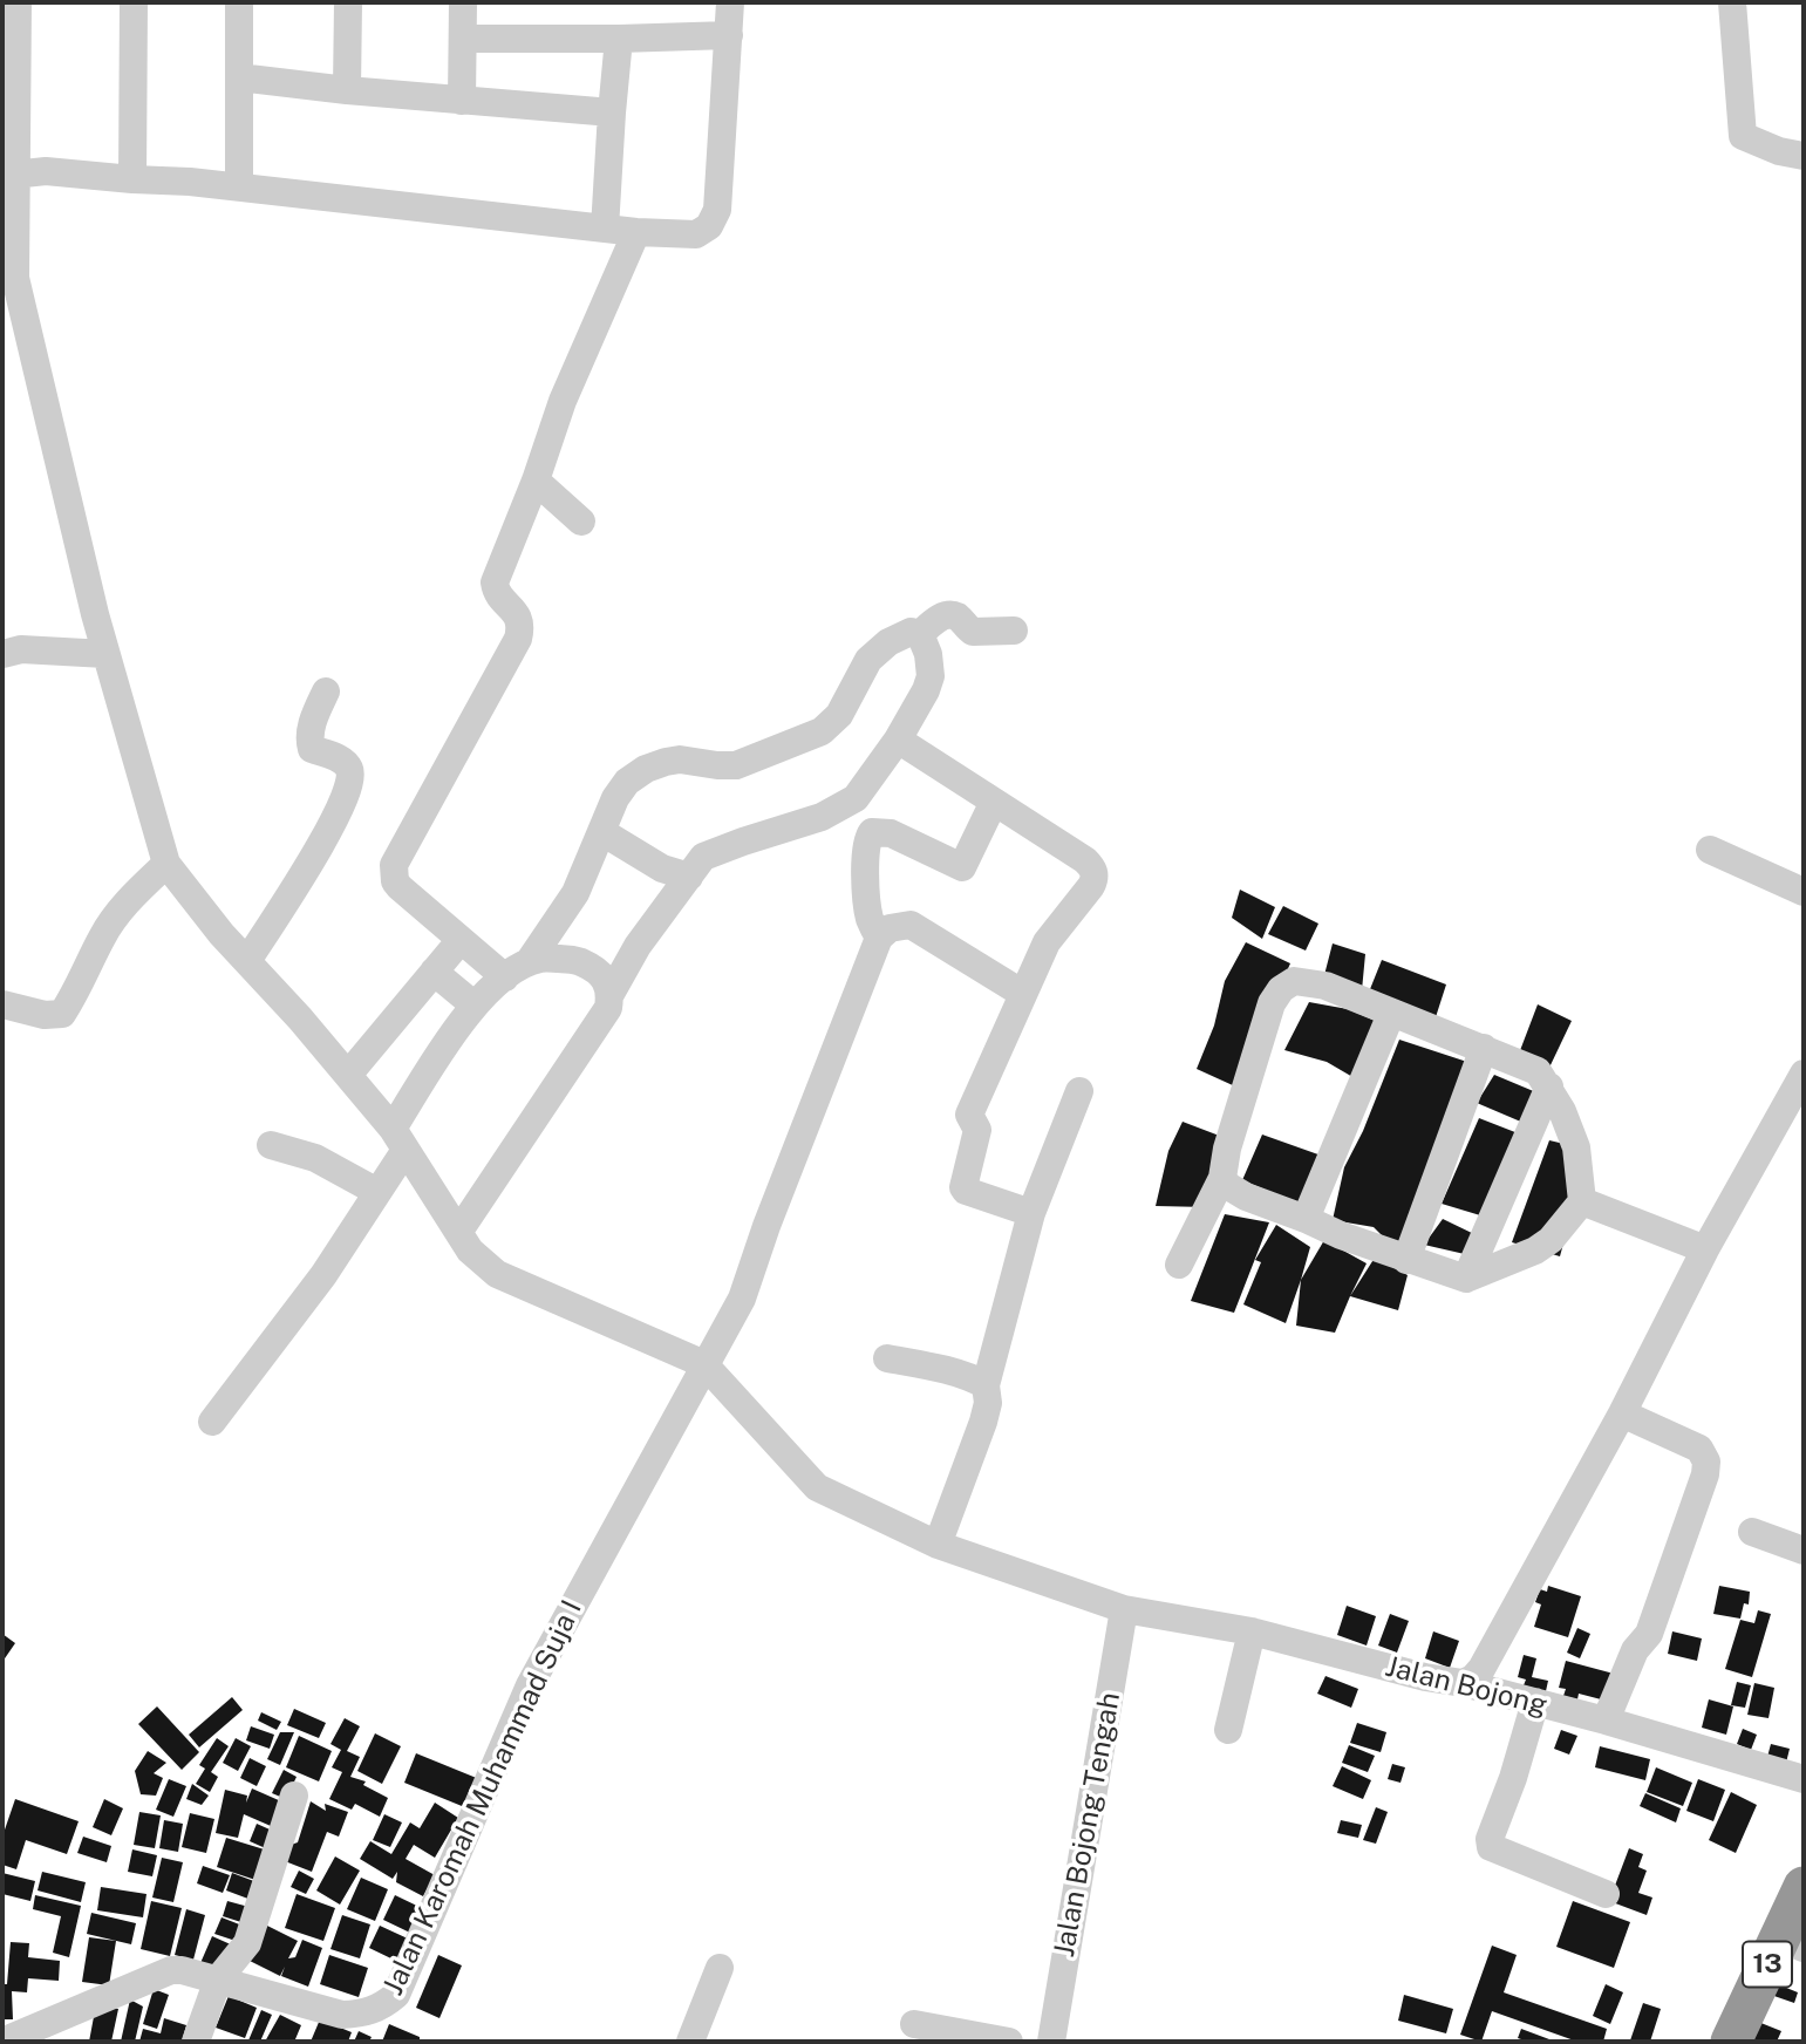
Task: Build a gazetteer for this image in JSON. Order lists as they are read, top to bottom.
{
  "streets": {
    "highway": ["13"],
    "street": ["Jalan Bojong", "Jalan Karomah Muhammad Suja I", "Jalan Bojong Tengah"]
  },
  "crossings": [
    ["Jalan Bojong", "Jalan Karomah Muhammad Suja I"],
    ["Jalan Bojong", "Jalan Bojong Tengah"]
  ]
}
